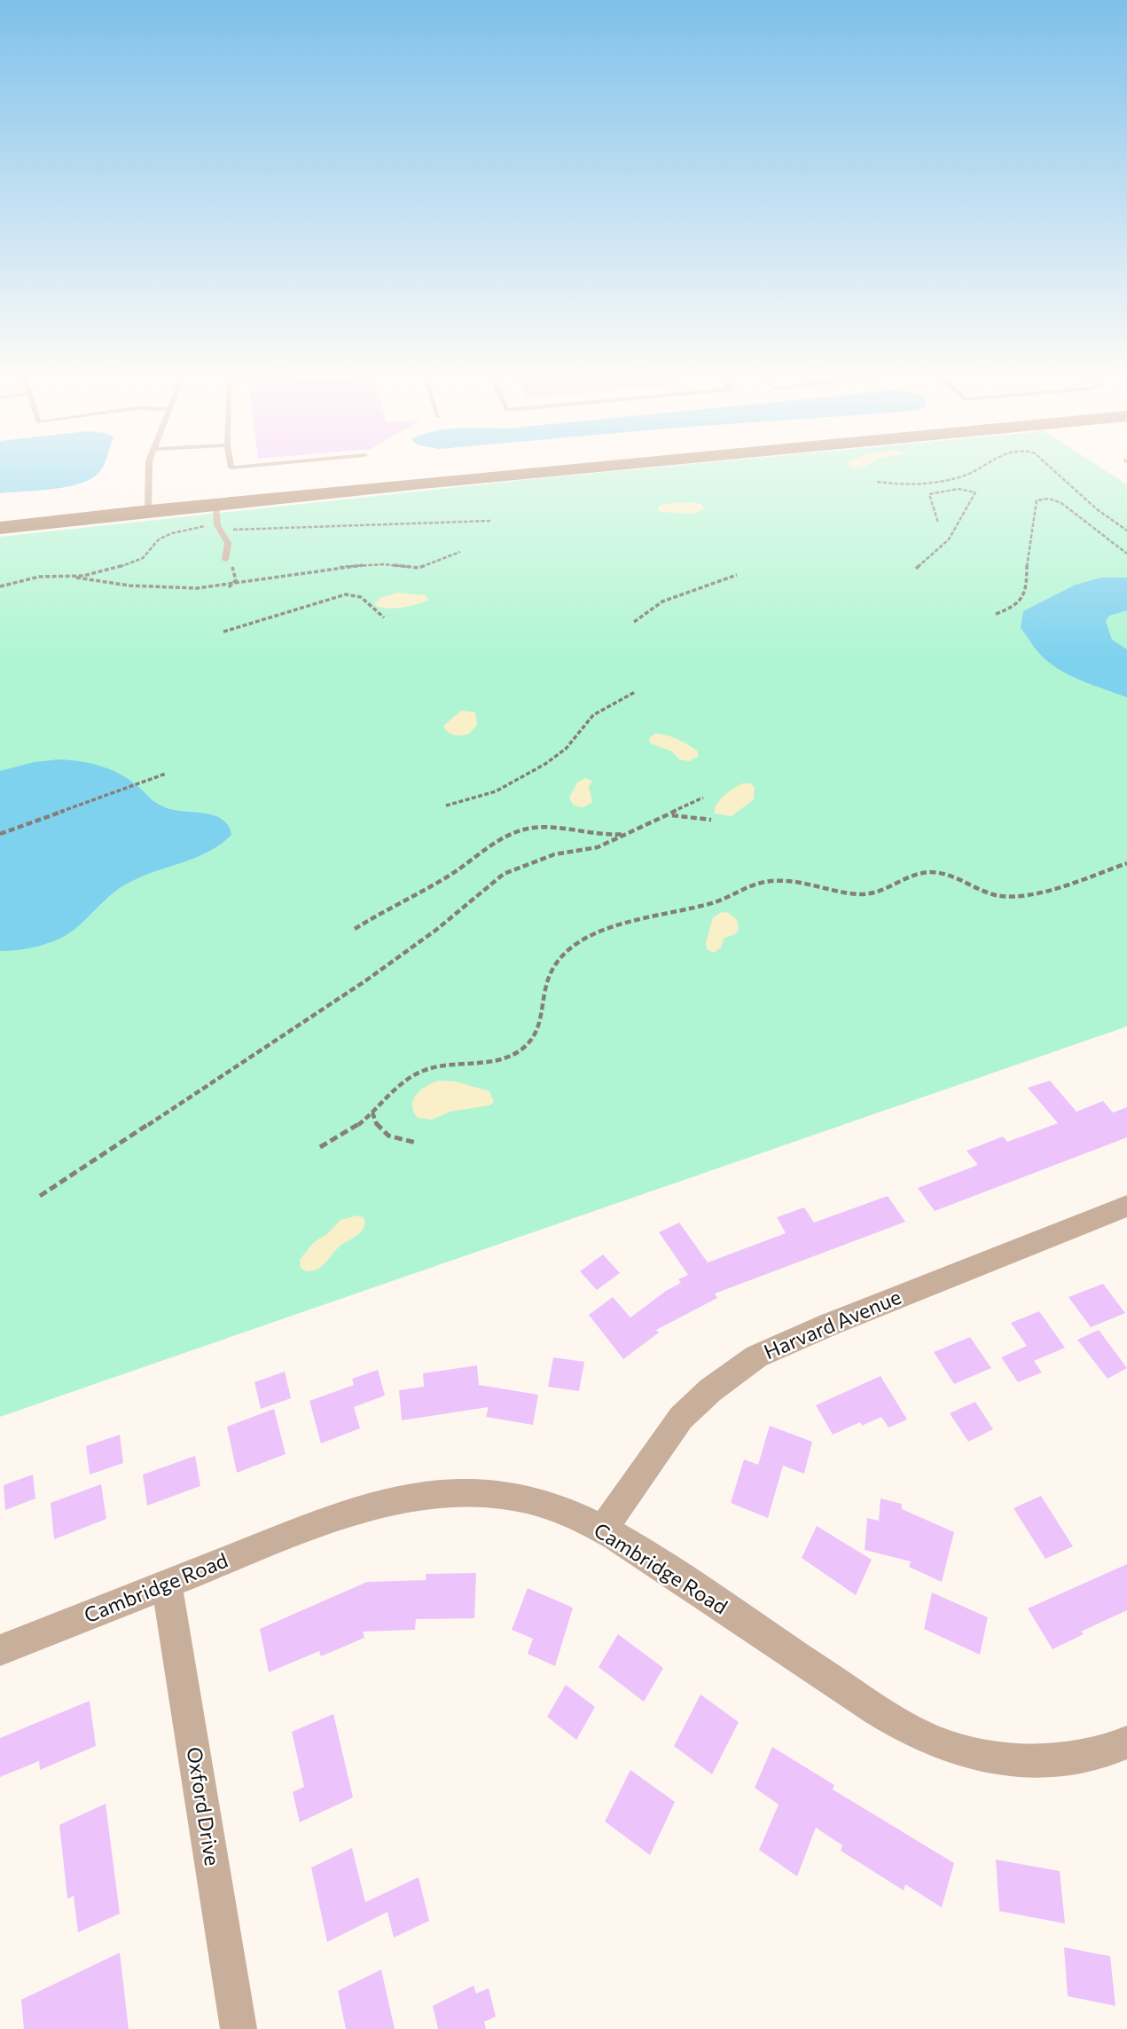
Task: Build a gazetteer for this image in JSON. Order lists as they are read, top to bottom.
{
  "streets": {
    "street": ["Harvard Avenue", "Cambridge Road", "Oxford Drive"]
  },
  "crossings": [
    ["Harvard Avenue", "Cambridge Road"],
    ["Cambridge Road", "Oxford Drive"]
  ]
}
